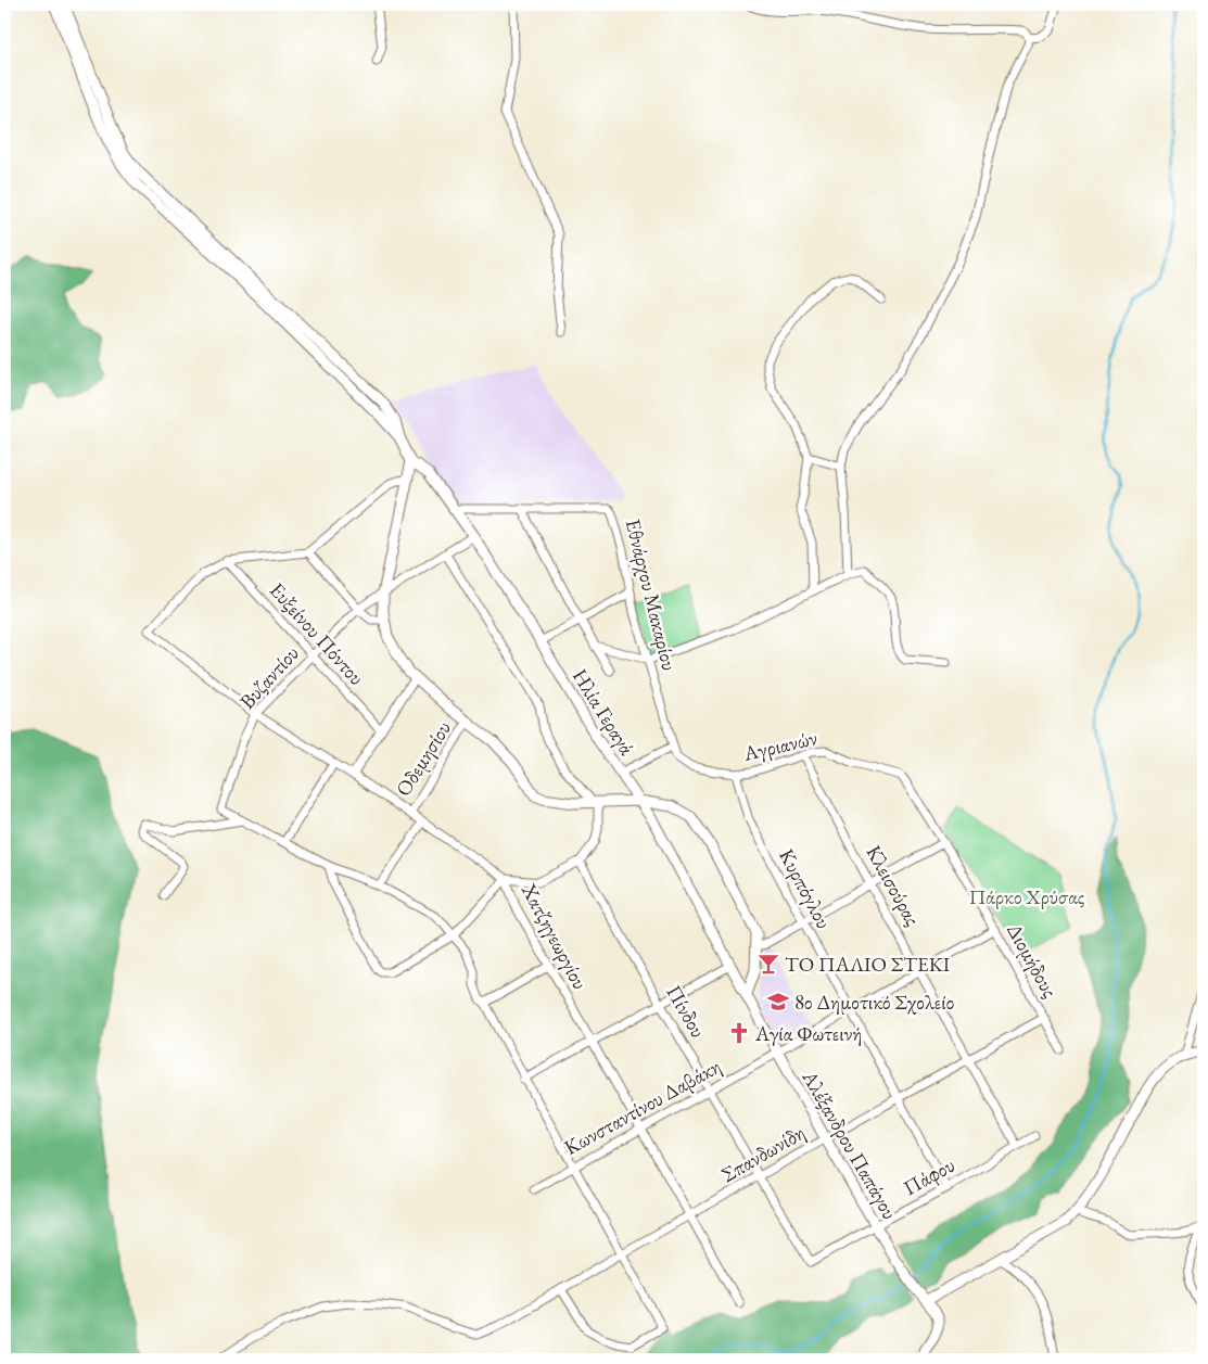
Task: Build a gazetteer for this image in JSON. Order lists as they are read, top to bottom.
{
  "streets": {
    "street": [
      "Εθνάρχου Μακαρίου",
      "Ευξείνου Πόντου",
      "Βυζαντίου",
      "Ηλία Γεραγά",
      "Αγριανών",
      "Οδεμησίου",
      "Κλεισούρας",
      "Κυρπόγλου",
      "Χατζηγεωργίου",
      "Διομήδους",
      "Πίνδου",
      "Κωνσταντίνου Δαβάκη",
      "Αλέξανδρου Παπάγου",
      "Σπανδωνίδη",
      "Πάφου"
    ]
  },
  "crossings": [
    ["Εθνάρχου Μακαρίου", "Ηλία Γεραγά"],
    ["Εθνάρχου Μακαρίου", "Αγριανών"],
    ["Ευξείνου Πόντου", "Βυζαντίου"],
    ["Ευξείνου Πόντου", "Χατζηγεωργίου"],
    ["Βυζαντίου", "Ηλία Γεραγά"],
    ["Βυζαντίου", "Χατζηγεωργίου"],
    ["Ηλία Γεραγά", "Αλέξανδρου Παπάγου"],
    ["Αγριανών", "Κλεισούρας"],
    ["Αγριανών", "Κυρπόγλου"],
    ["Αγριανών", "Διομήδους"],
    ["Οδεμησίου", "Χατζηγεωργίου"],
    ["Κλεισούρας", "Κωνσταντίνου Δαβάκη"],
    ["Κλεισούρας", "Σπανδωνίδη"],
    ["Κλεισούρας", "Πάφου"],
    ["Κυρπόγλου", "Κωνσταντίνου Δαβάκη"],
    ["Κυρπόγλου", "Σπανδωνίδη"],
    ["Κυρπόγλου", "Πάφου"],
    ["Χατζηγεωργίου", "Κωνσταντίνου Δαβάκη"],
    ["Χατζηγεωργίου", "Σπανδωνίδη"],
    ["Διομήδους", "Κωνσταντίνου Δαβάκη"],
    ["Διομήδους", "Σπανδωνίδη"],
    ["Πίνδου", "Κωνσταντίνου Δαβάκη"],
    ["Πίνδου", "Σπανδωνίδη"],
    ["Πίνδου", "Πάφου"],
    ["Κωνσταντίνου Δαβάκη", "Αλέξανδρου Παπάγου"],
    ["Αλέξανδρου Παπάγου", "Σπανδωνίδη"],
    ["Αλέξανδρου Παπάγου", "Πάφου"]
  ],
  "parks": ["Πάρκο Χρύσας"],
  "places": {
    "bar": ["ΤΟ ΠΑΛΙΟ ΣΤΕΚΙ"],
    "school or university": ["8ο Δημοτικό Σχολείο"],
    "church": ["Αγία Φωτεινή"]
  }
}
